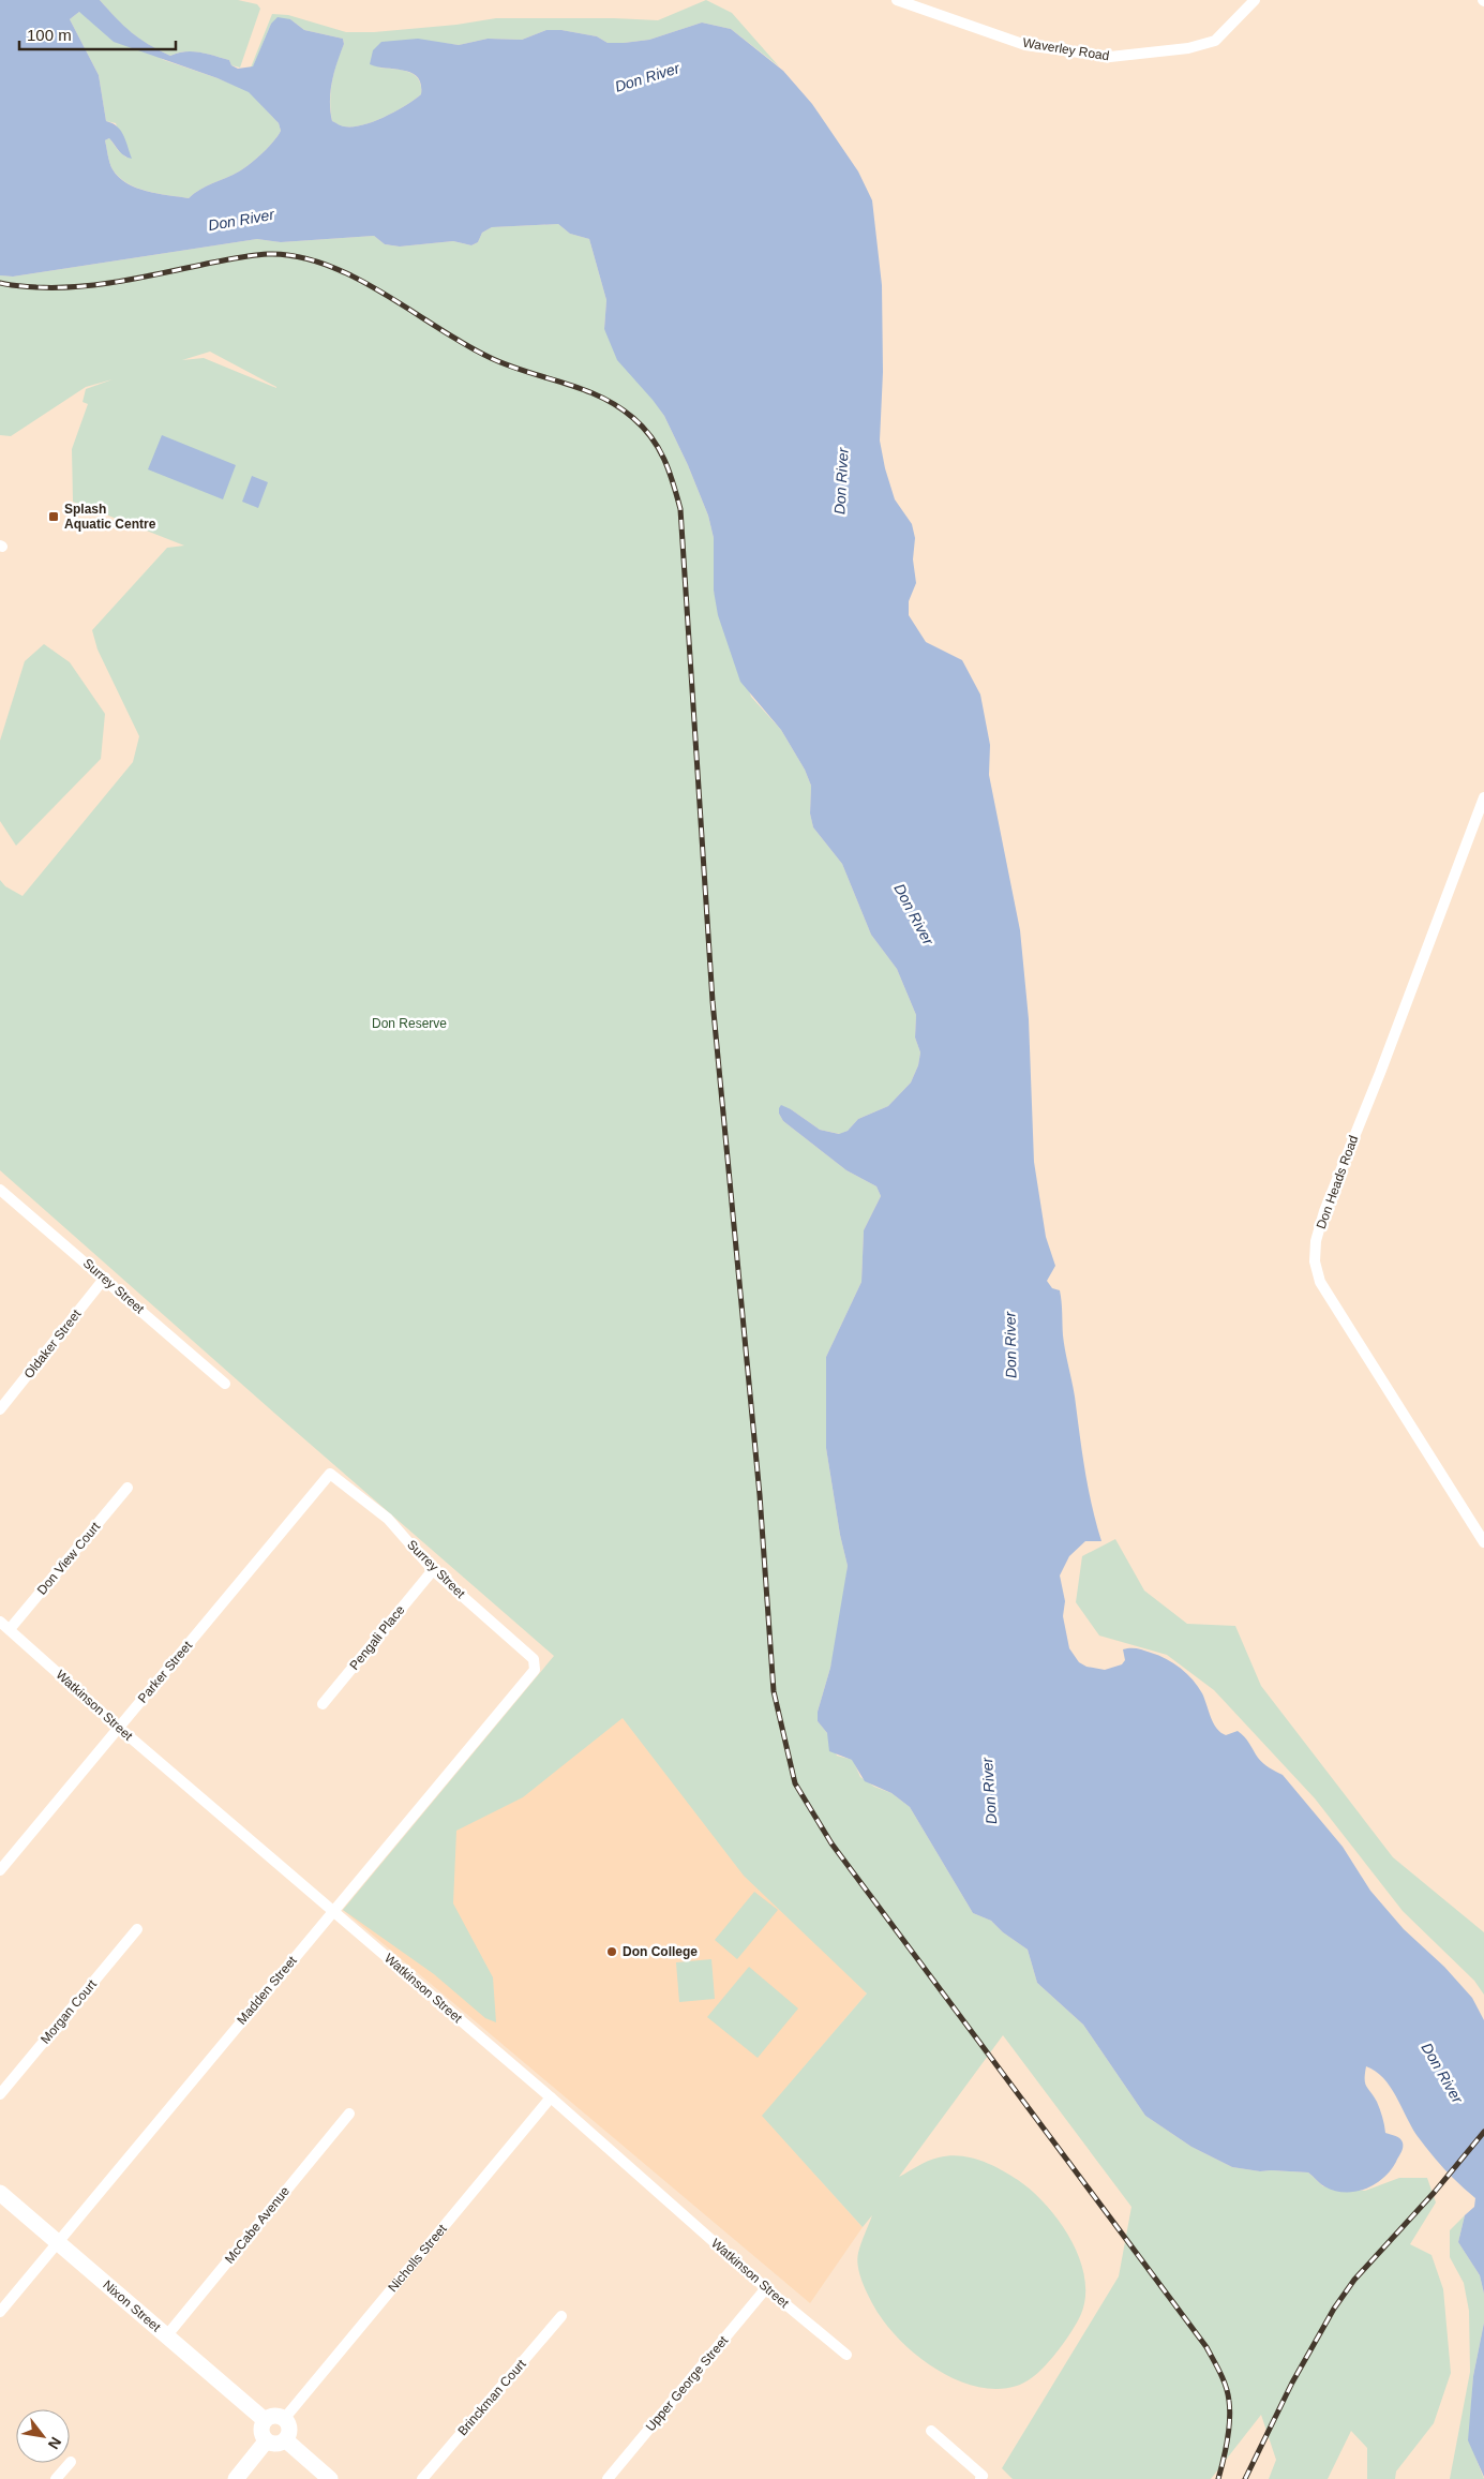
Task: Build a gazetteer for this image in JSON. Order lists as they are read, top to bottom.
{
  "streets": {
    "street": [
      "Waverley Road",
      "Don Heads Road",
      "Surrey Street",
      "Oldaker Street",
      "Don View Court",
      "Pengali Place",
      "Parker Street",
      "Watkinson Street",
      "Madden Street",
      "Morgan Court",
      "McCabe Avenue",
      "Nicholls Street",
      "Nixon Street",
      "Upper George Street",
      "Brinckman Court"
    ]
  },
  "crossings": [
    ["Surrey Street", "Oldaker Street"],
    ["Surrey Street", "Pengali Place"],
    ["Surrey Street", "Parker Street"],
    ["Surrey Street", "Madden Street"],
    ["Don View Court", "Watkinson Street"],
    ["Parker Street", "Watkinson Street"],
    ["Watkinson Street", "Madden Street"],
    ["Watkinson Street", "Nicholls Street"],
    ["Watkinson Street", "Upper George Street"],
    ["Madden Street", "Nixon Street"],
    ["McCabe Avenue", "Nixon Street"],
    ["Nicholls Street", "Nixon Street"]
  ],
  "water": ["Don River"],
  "parks": ["Don Reserve"],
  "places": {
    "transit": ["Splash Aquatic Centre"],
    "other": ["Don College"]
  },
  "scale_bar": "100 m",
  "north": "bottom right"
}
